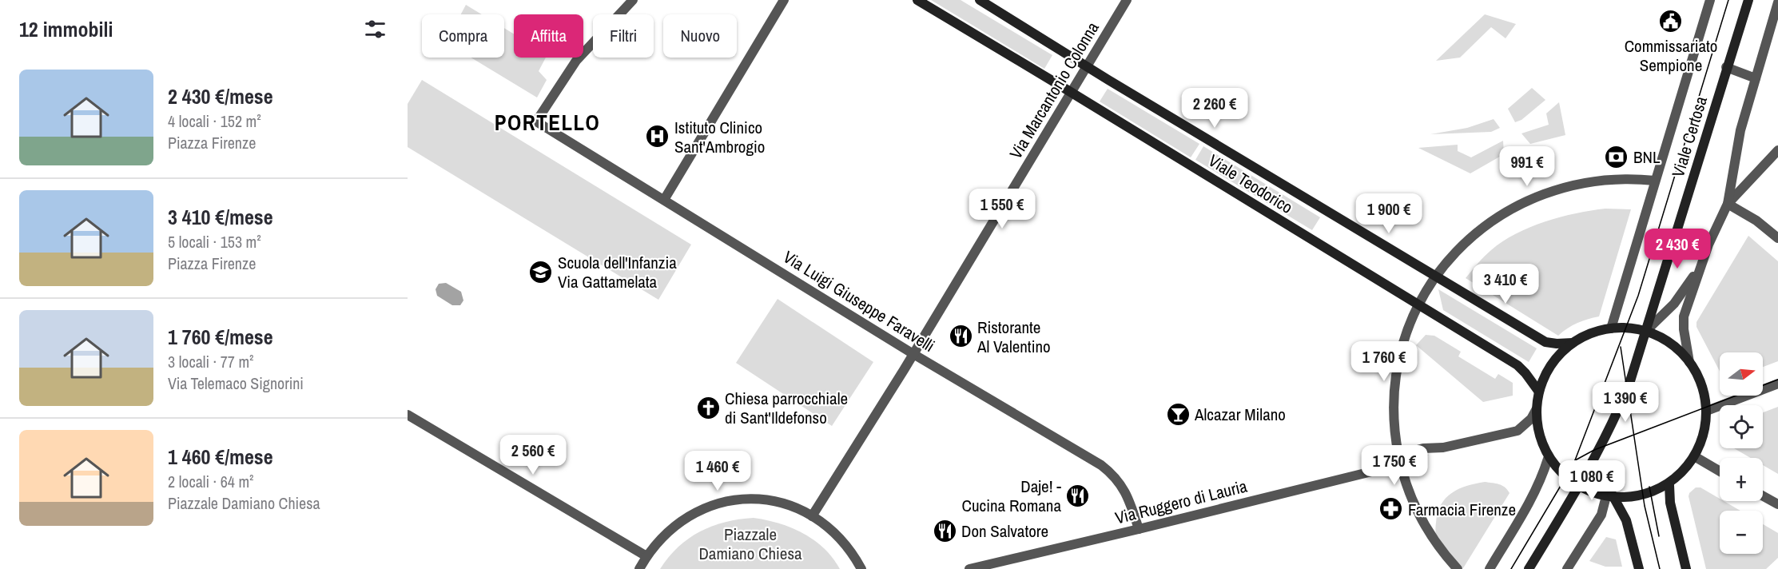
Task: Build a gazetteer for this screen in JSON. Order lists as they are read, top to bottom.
{
  "streets": {
    "street": [
      "Via Marcantonio Colonna",
      "Viale Certosa",
      "Viale Teodorico",
      "Via Luigi Giuseppe Faravelli",
      "Via Ruggero di Lauria"
    ]
  },
  "crossings": [
    ["Via Marcantonio Colonna", "Viale Teodorico"],
    ["Via Marcantonio Colonna", "Via Luigi Giuseppe Faravelli"],
    ["Via Luigi Giuseppe Faravelli", "Via Ruggero di Lauria"]
  ],
  "districts": ["PORTELLO"],
  "parks": ["Piazzale Damiano Chiesa"],
  "places": {
    "public building": ["Commissariato Sempione"],
    "hospital": ["Istituto Clinico Sant'Ambrogio"],
    "bank": ["BNL"],
    "school or university": ["Scuola dell'Infanzia Via Gattamelata"],
    "restaurant": ["Ristorante Al Valentino", "Daje! - Cucina Romana", "Don Salvatore"],
    "church": ["Chiesa parrocchiale di Sant'Ildefonso"],
    "bar": ["Alcazar Milano"],
    "pharmacy": ["Farmacia Firenze"]
  },
  "north": "right",
  "page": {
    "heading": "12 immobili",
    "chip": [
      "Compra",
      "Affitta",
      "Filtri",
      "Nuovo"
    ],
    "list": [
      {
        "name": "2 430 €/mese",
        "note": "4 locali · 152 m² · Piazza Firenze"
      },
      {
        "name": "3 410 €/mese",
        "note": "5 locali · 153 m² · Piazza Firenze"
      },
      {
        "name": "1 760 €/mese",
        "note": "3 locali · 77 m² · Via Telemaco Signorini"
      },
      {
        "name": "1 460 €/mese",
        "note": "2 locali · 64 m² · Piazzale Damiano Chiesa"
      }
    ],
    "price": [
      "2 260 €",
      "991 €",
      "1 550 €",
      "1 900 €",
      "2 430 €",
      "3 410 €",
      "1 760 €",
      "1 390 €",
      "2 560 €",
      "1 750 €",
      "1 460 €",
      "1 080 €"
    ],
    "map_buttons": ["+", "−"]
  }
}
